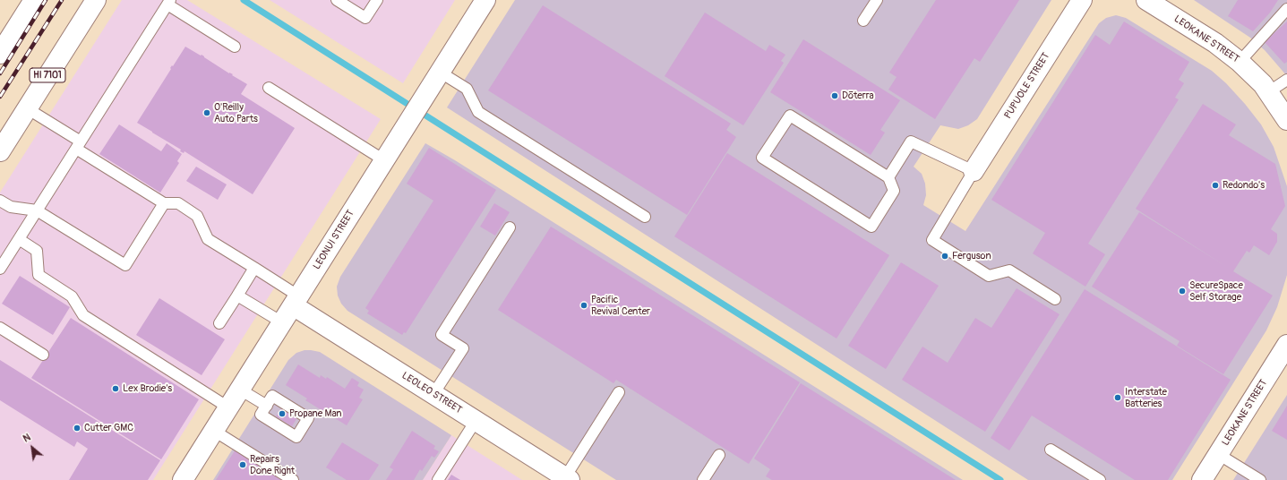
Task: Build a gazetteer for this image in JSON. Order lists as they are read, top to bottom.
{
  "streets": {
    "street": [
      "LEOKANE STREET",
      "HI 7101",
      "PUPUOLE STREET",
      "LEONUI STREET",
      "LEOLEO STREET"
    ]
  },
  "crossings": [
    ["LEONUI STREET", "LEOLEO STREET"]
  ],
  "places": [
    "Dōterra",
    "O'Reilly Auto Parts",
    "Redondo's",
    "Ferguson",
    "SecureSpace Self Storage",
    "Pacific Revival Center",
    "Lex Brodie's",
    "Interstate Batteries",
    "Propane Man",
    "Cutter GMC",
    "Repairs Done Right"
  ],
  "north": "top left"
}
